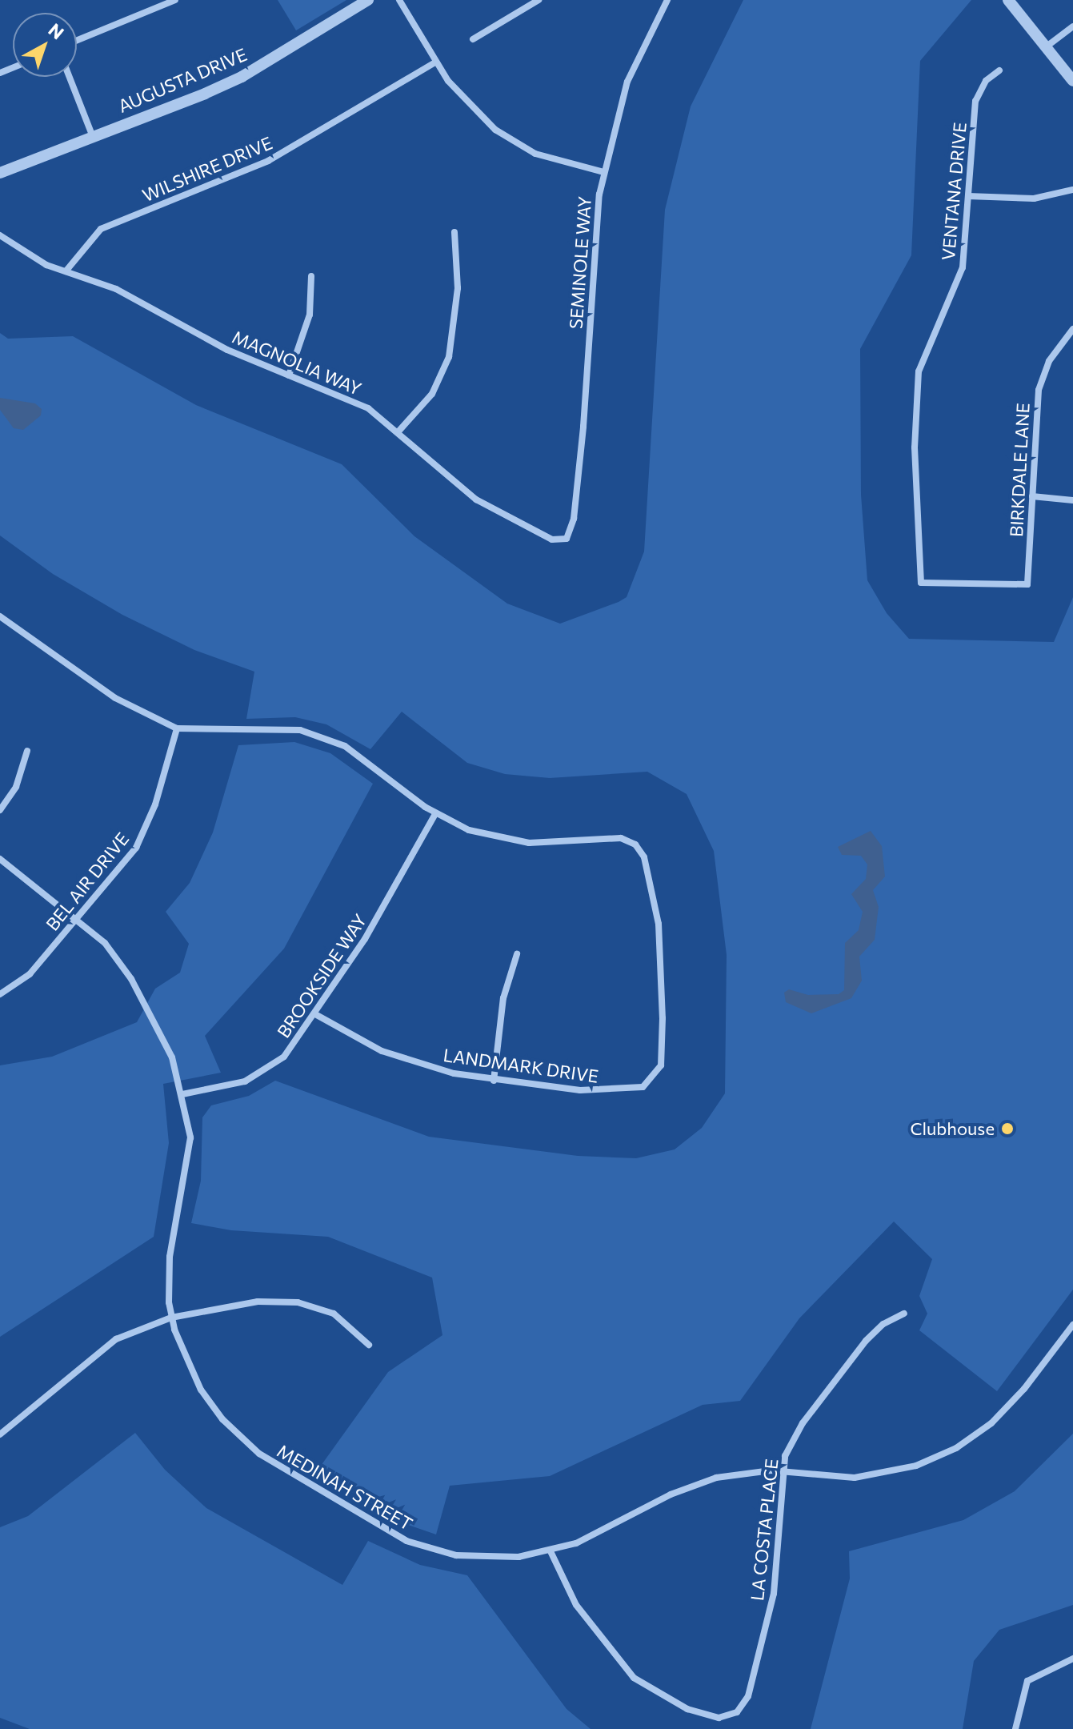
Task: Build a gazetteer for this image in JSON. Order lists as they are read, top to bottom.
{
  "streets": {
    "street": [
      "AUGUSTA DRIVE",
      "WILSHIRE DRIVE",
      "VENTANA DRIVE",
      "SEMINOLE WAY",
      "MAGNOLIA WAY",
      "BIRKDALE LANE",
      "BEL AIR DRIVE",
      "BROOKSIDE WAY",
      "LANDMARK DRIVE",
      "MEDINAH STREET",
      "LA COSTA PLACE"
    ]
  },
  "crossings": [
    ["WILSHIRE DRIVE", "MAGNOLIA WAY"],
    ["VENTANA DRIVE", "BIRKDALE LANE"],
    ["SEMINOLE WAY", "MAGNOLIA WAY"],
    ["BEL AIR DRIVE", "MEDINAH STREET"],
    ["BROOKSIDE WAY", "LANDMARK DRIVE"],
    ["BROOKSIDE WAY", "MEDINAH STREET"],
    ["MEDINAH STREET", "LA COSTA PLACE"]
  ],
  "places": ["Clubhouse"],
  "north": "top right"
}
